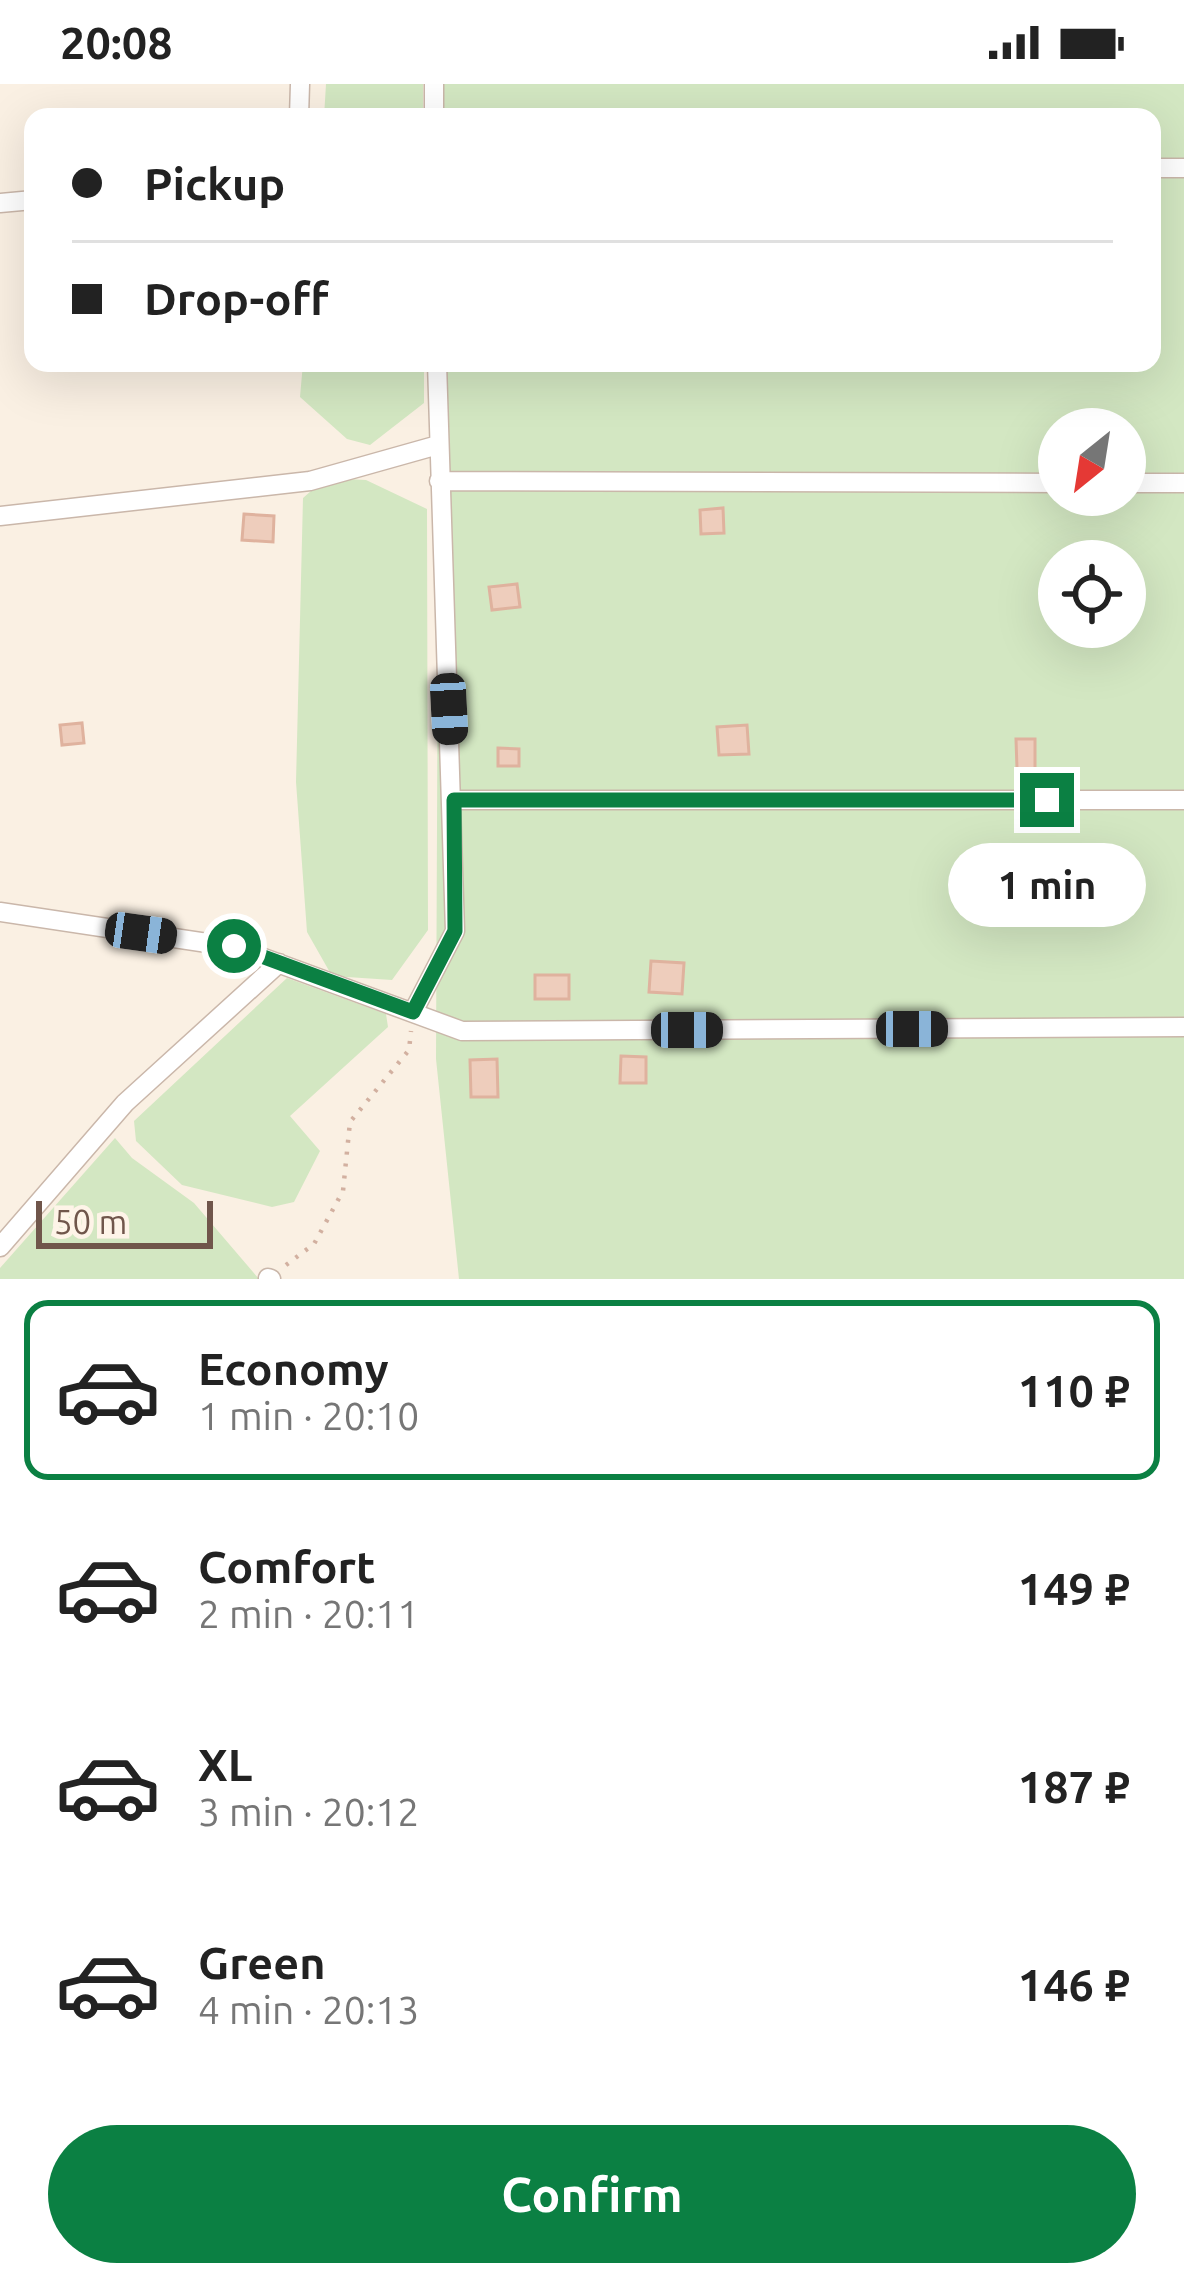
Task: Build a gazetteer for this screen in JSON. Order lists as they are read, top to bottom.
{
  "scale_bar": "50 m",
  "north": "bottom left",
  "page": {
    "status": "20:08",
    "banner": ["Pickup", "Drop-off"],
    "bubble": "1 min",
    "scale": "50 m",
    "list": [
      {
        "name": "Economy",
        "note": "1 min · 20:10",
        "value": "110 ₽"
      },
      {
        "name": "Comfort",
        "note": "2 min · 20:11",
        "value": "149 ₽"
      },
      {
        "name": "XL",
        "note": "3 min · 20:12",
        "value": "187 ₽"
      },
      {
        "name": "Green",
        "note": "4 min · 20:13",
        "value": "146 ₽"
      }
    ],
    "buttons": "Confirm"
  }
}
